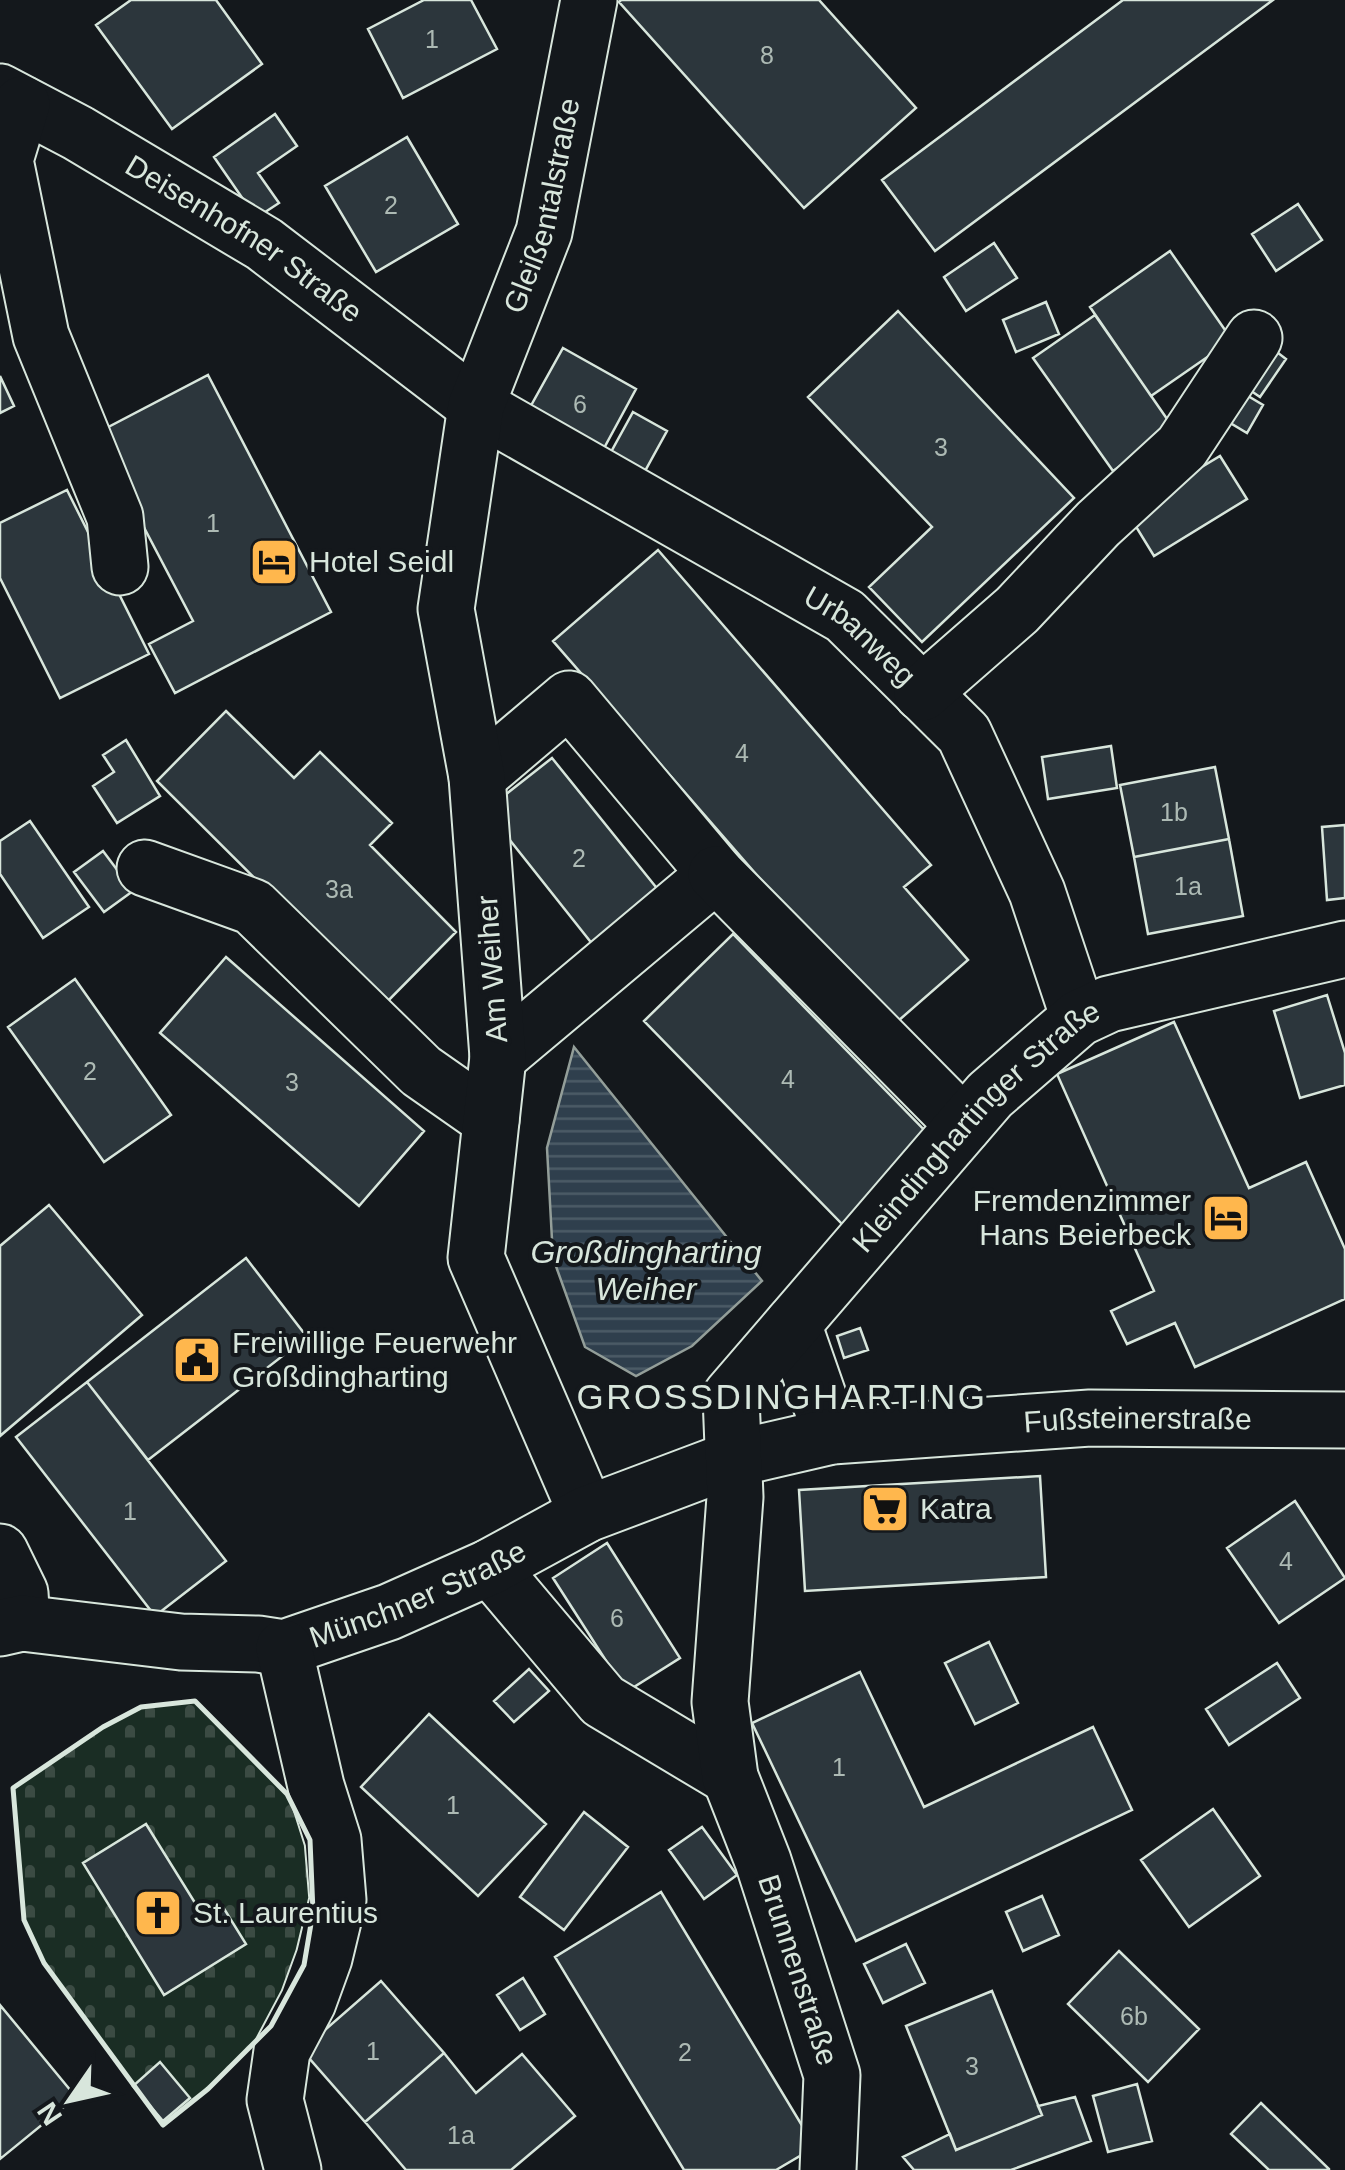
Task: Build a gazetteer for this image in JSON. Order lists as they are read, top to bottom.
{
  "streets": {
    "street": [
      "Gleißentalstraße",
      "Deisenhofner Straße",
      "Urbanweg",
      "Am Weiher",
      "Kleindinghartinger Straße",
      "Fußsteinerstraße",
      "Münchner Straße",
      "Brunnenstraße"
    ]
  },
  "crossings": [
    ["Gleißentalstraße", "Deisenhofner Straße"],
    ["Gleißentalstraße", "Urbanweg"],
    ["Gleißentalstraße", "Am Weiher"],
    ["Deisenhofner Straße", "Urbanweg"],
    ["Deisenhofner Straße", "Am Weiher"],
    ["Urbanweg", "Am Weiher"],
    ["Urbanweg", "Kleindinghartinger Straße"],
    ["Am Weiher", "Fußsteinerstraße"],
    ["Am Weiher", "Münchner Straße"],
    ["Kleindinghartinger Straße", "Fußsteinerstraße"],
    ["Kleindinghartinger Straße", "Brunnenstraße"],
    ["Fußsteinerstraße", "Münchner Straße"],
    ["Fußsteinerstraße", "Brunnenstraße"]
  ],
  "districts": ["GROSSDINGHARTING"],
  "water": ["Großdingharting Weiher"],
  "places": {
    "hotel": ["Hotel Seidl", "Fremdenzimmer Hans Beierbeck"],
    "public building": ["Freiwillige Feuerwehr Großdingharting"],
    "supermarket": ["Katra"],
    "church": ["St. Laurentius"]
  },
  "house_numbers": [
    "1",
    "8",
    "2",
    "6",
    "3",
    "1",
    "4",
    "1b",
    "2",
    "1a",
    "3a",
    "2",
    "4",
    "3",
    "1",
    "4",
    "6",
    "1",
    "1",
    "6b",
    "1",
    "2",
    "3",
    "1a"
  ],
  "north": "bottom left"
}
